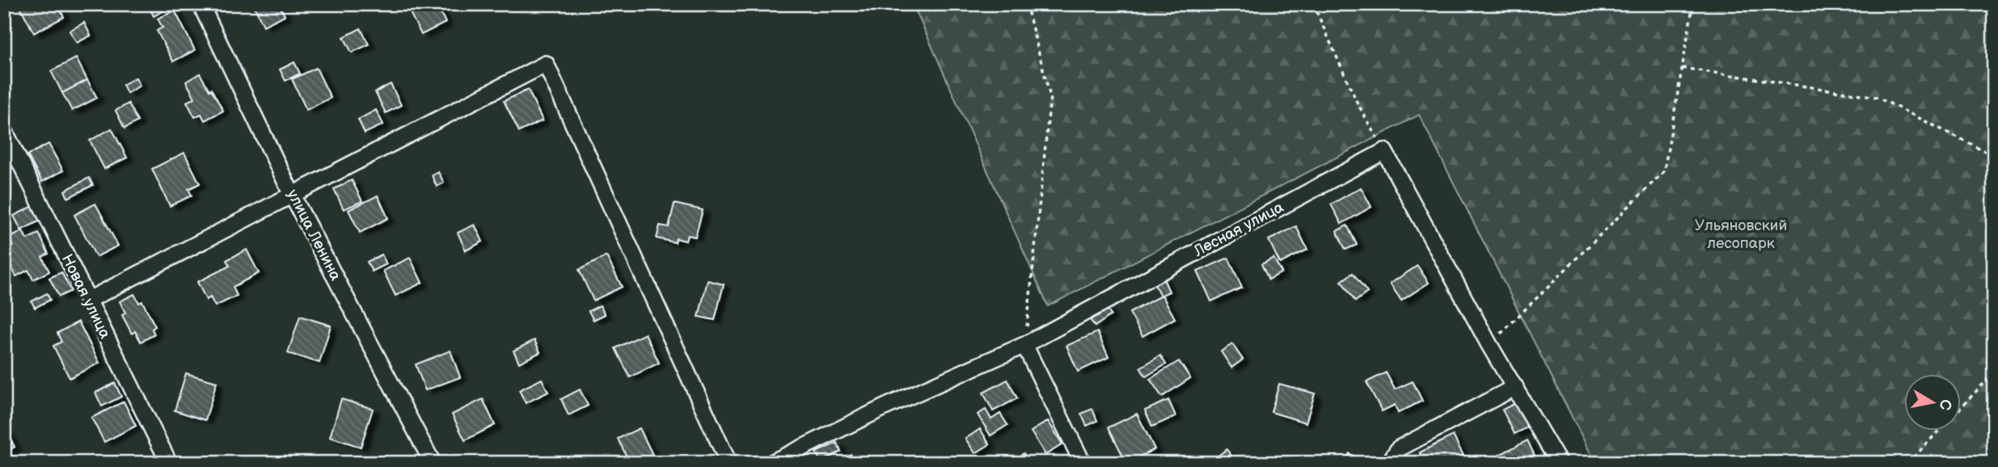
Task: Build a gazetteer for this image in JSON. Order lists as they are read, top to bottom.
{
  "streets": {
    "street": ["Лесная улица", "улица Ленина", "Новая улица"]
  },
  "parks": ["Ульяновский лесопарк"],
  "north": "right"
}
